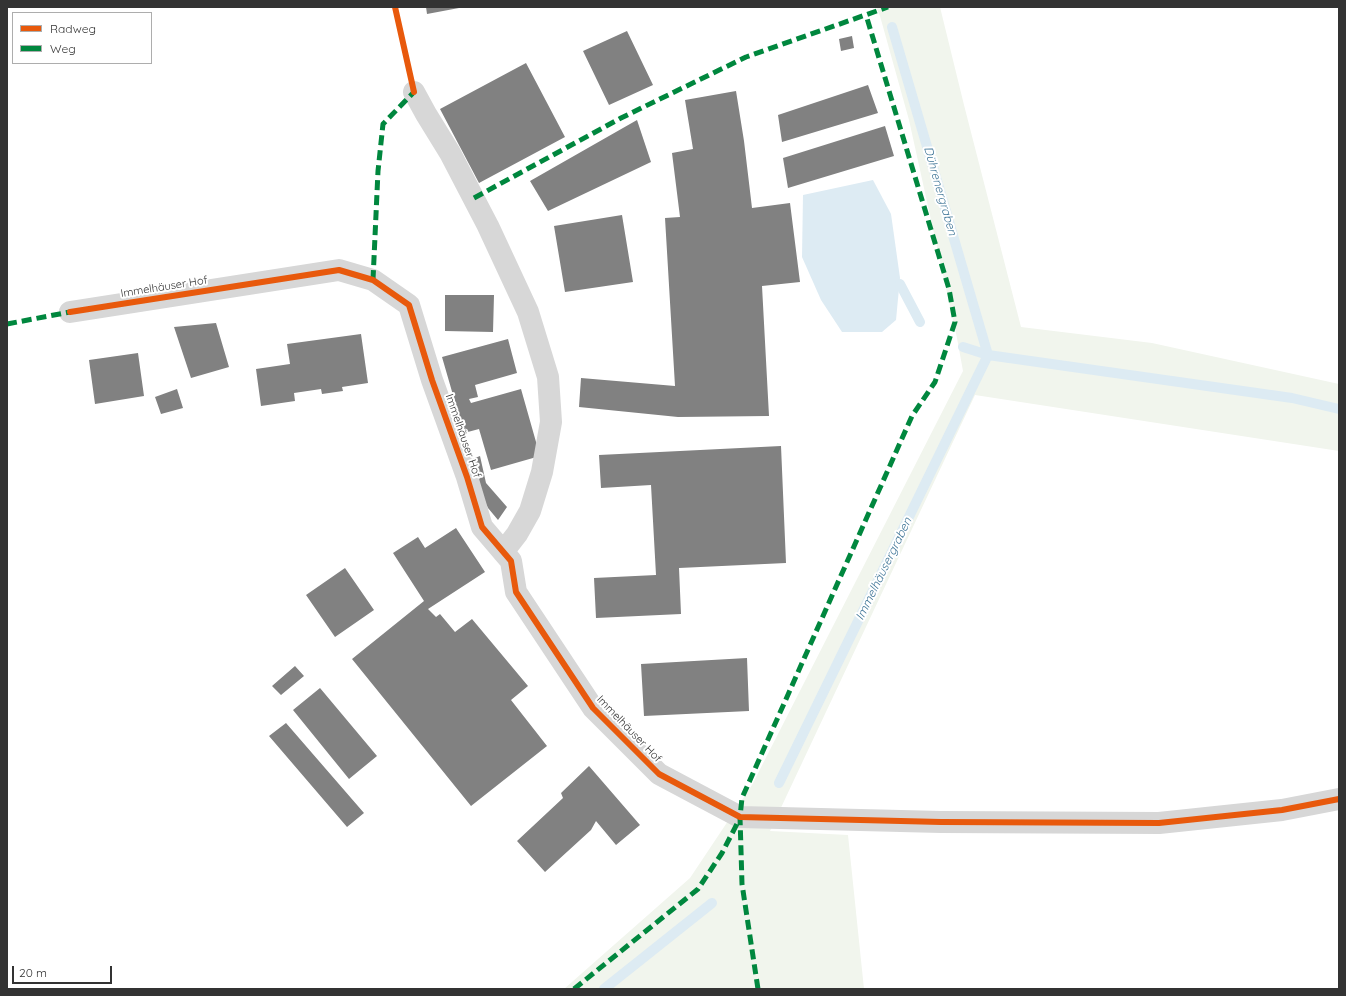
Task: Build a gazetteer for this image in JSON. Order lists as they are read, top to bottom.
{
  "streets": {
    "street": ["Immelhäuser Hof"]
  },
  "water": ["Dührenergraben", "Immelhäusergraben"],
  "legend": ["Radweg", "Weg"],
  "scale_bar": "20 m"
}
